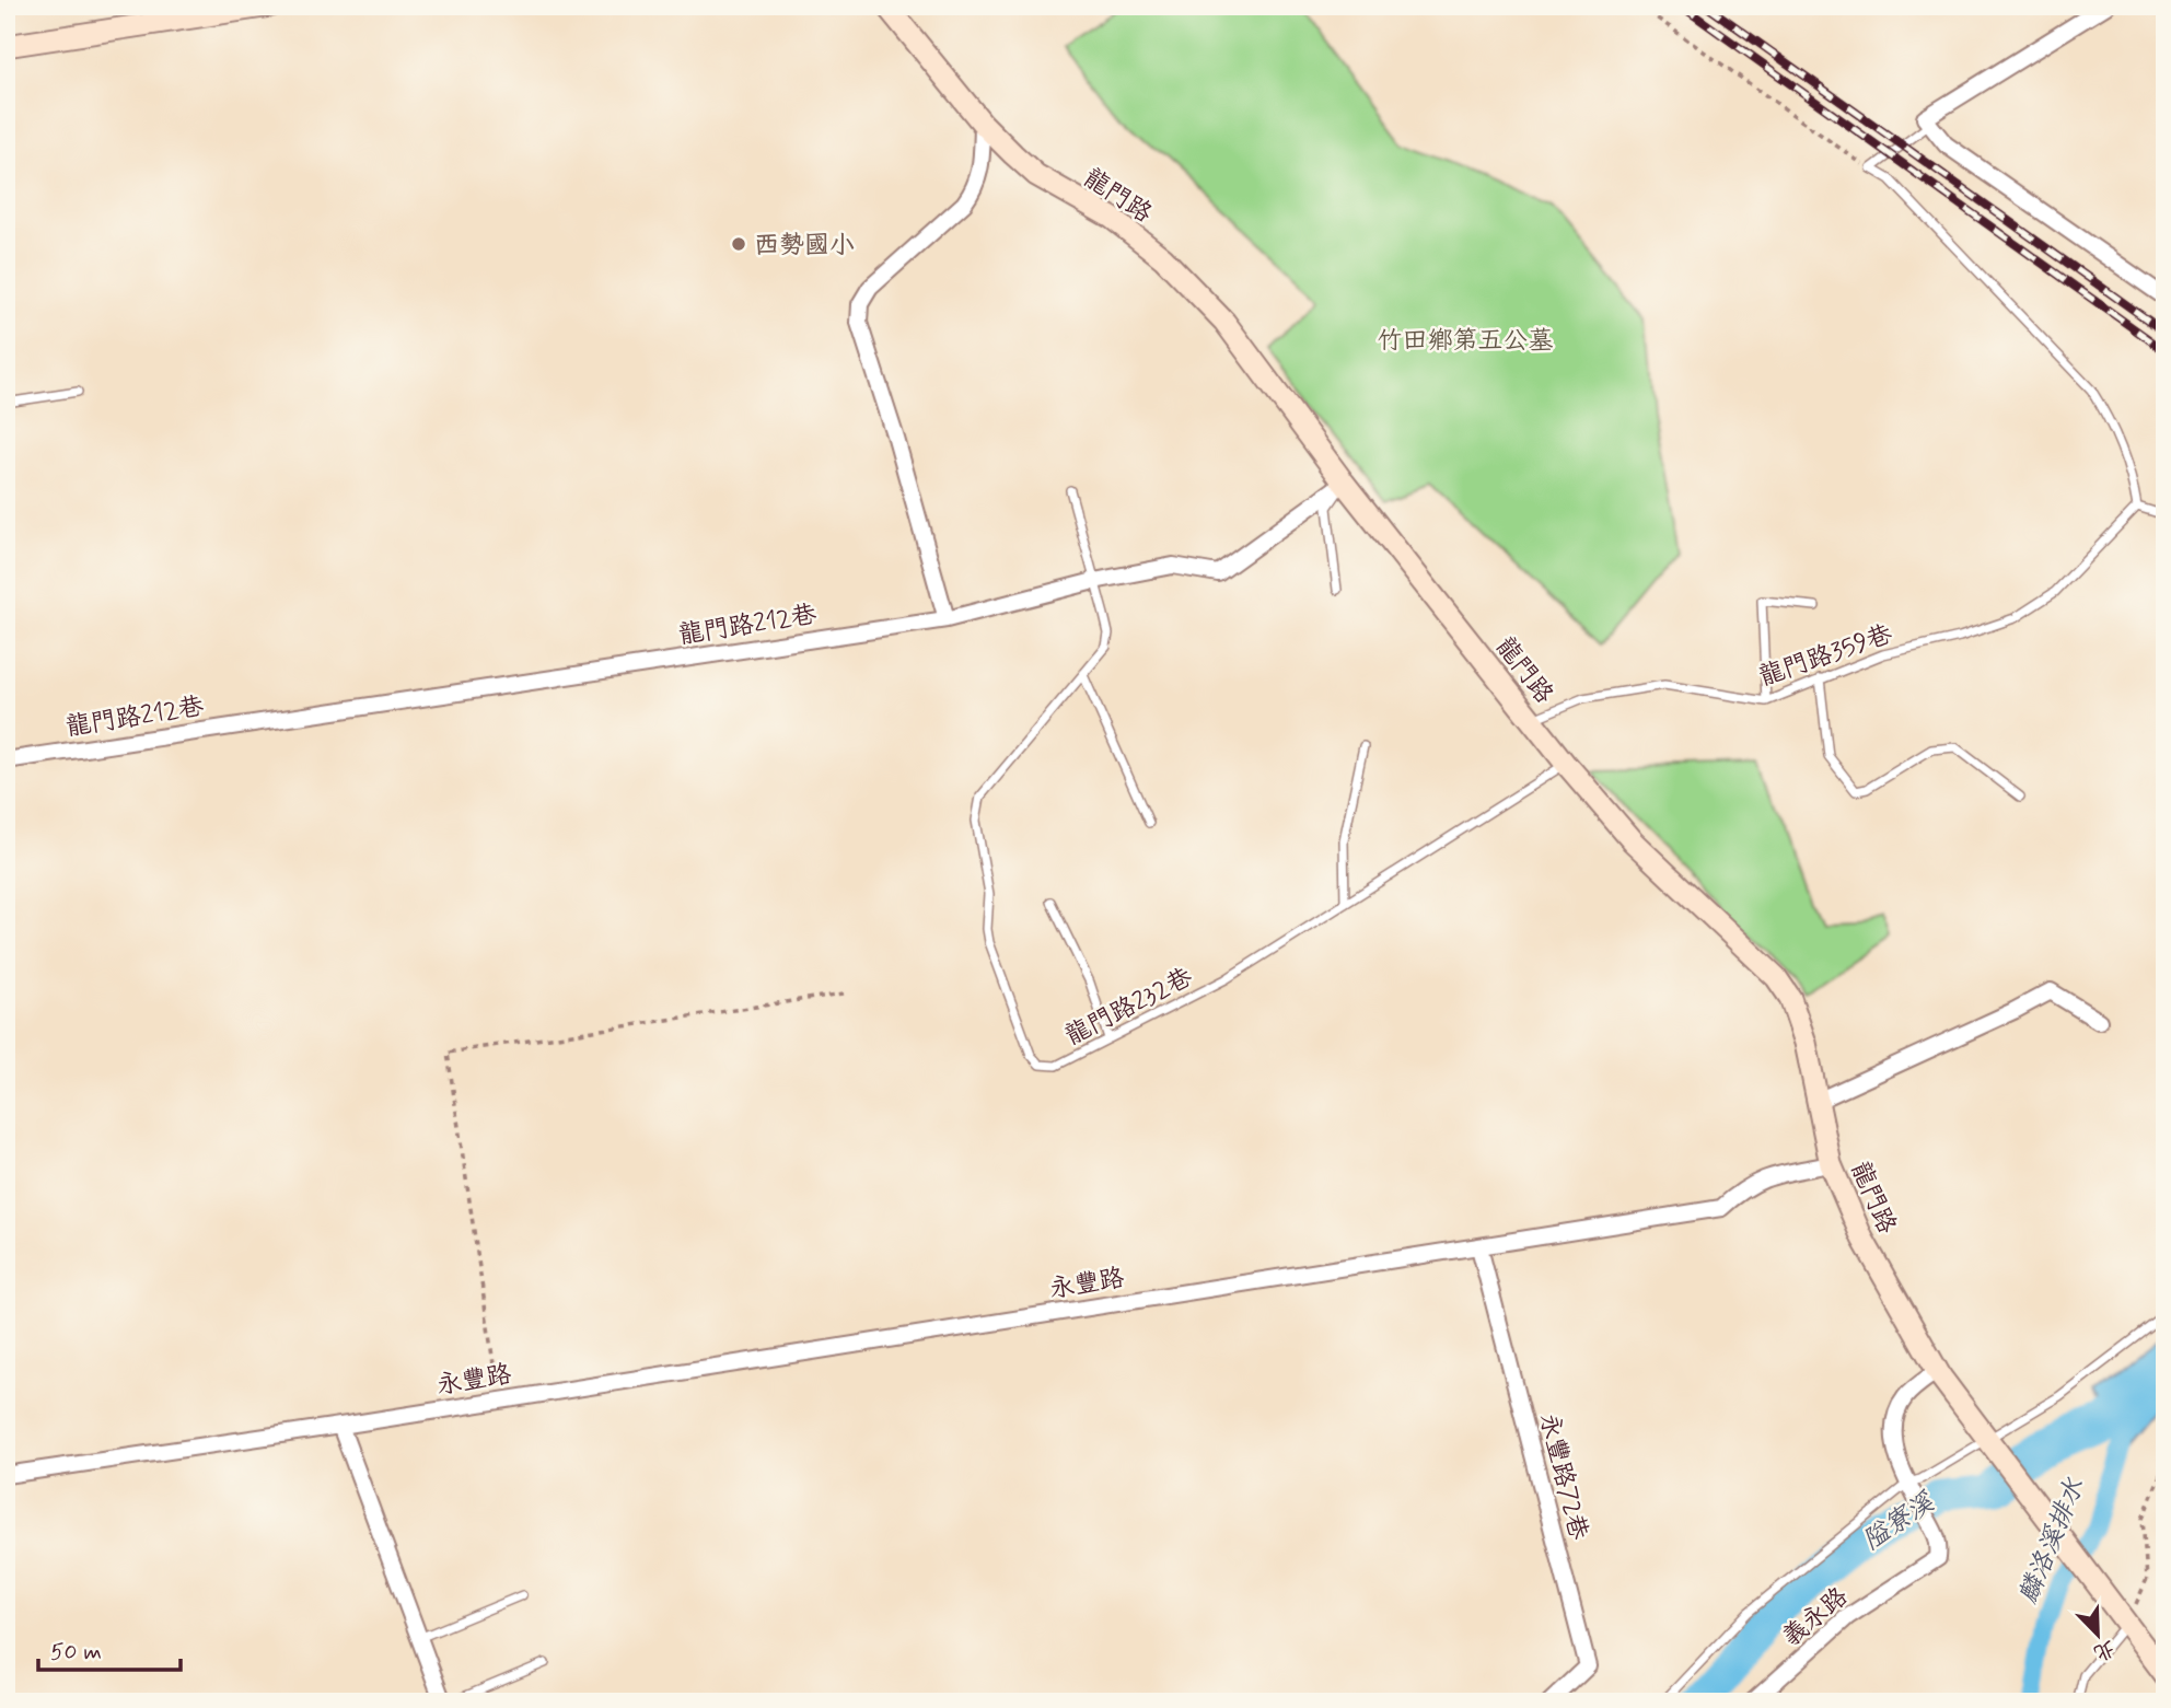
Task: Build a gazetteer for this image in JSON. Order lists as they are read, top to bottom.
{
  "streets": {
    "street": [
      "龍門路",
      "龍門路212巷",
      "永豐路",
      "永豐路72巷",
      "義永路"
    ],
    "lane": ["龍門路359巷", "龍門路232巷"]
  },
  "crossings": [
    ["龍門路", "龍門路212巷"],
    ["龍門路", "龍門路359巷"],
    ["龍門路", "龍門路232巷"],
    ["龍門路", "永豐路"],
    ["永豐路", "永豐路72巷"]
  ],
  "water": ["隘寮溪", "麟洛溪排水"],
  "parks": ["竹田鄉第五公墓"],
  "places": ["西勢國小"],
  "scale_bar": "50 m",
  "north": "bottom right"
}
